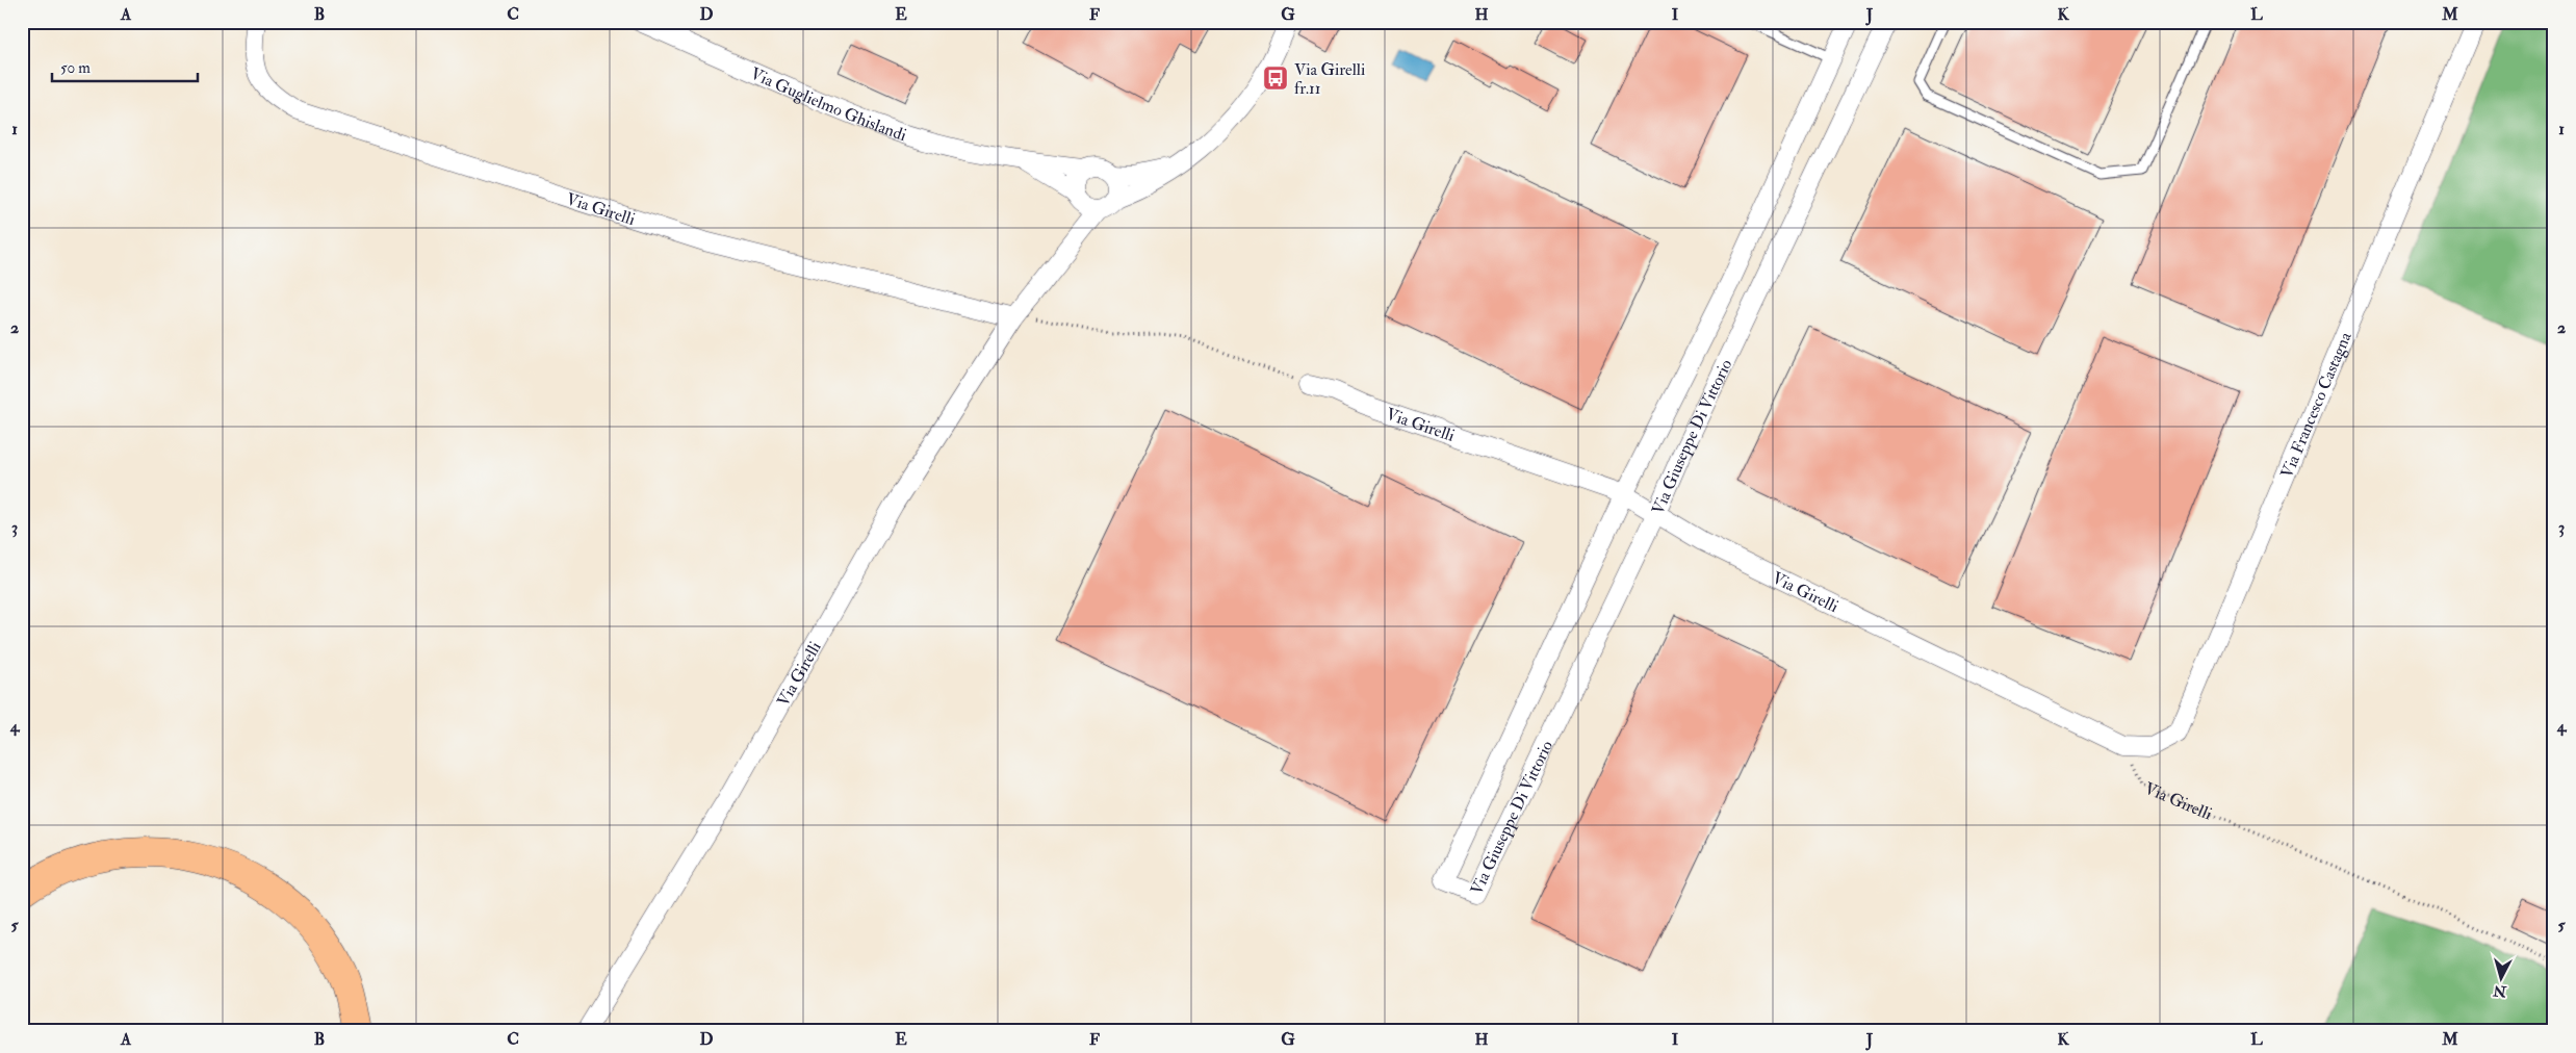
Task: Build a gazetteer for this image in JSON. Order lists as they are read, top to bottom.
{
  "streets": {
    "street": [
      "Via Guglielmo Ghislandi",
      "Via Girelli",
      "Via Francesco Castagna",
      "Via Giuseppe Di Vittorio"
    ]
  },
  "crossings": [
    ["Via Guglielmo Ghislandi", "Via Girelli"],
    ["Via Girelli", "Via Francesco Castagna"],
    ["Via Girelli", "Via Giuseppe Di Vittorio"]
  ],
  "places": {
    "bus stop": ["Via Girelli fr.11"]
  },
  "scale_bar": "50 m",
  "north": "bottom",
  "grid": {
    "columns": [
      "A",
      "B",
      "C",
      "D",
      "E",
      "F",
      "G",
      "H",
      "I",
      "J",
      "K",
      "L",
      "M"
    ],
    "rows": [
      "1",
      "2",
      "3",
      "4",
      "5"
    ]
  }
}
